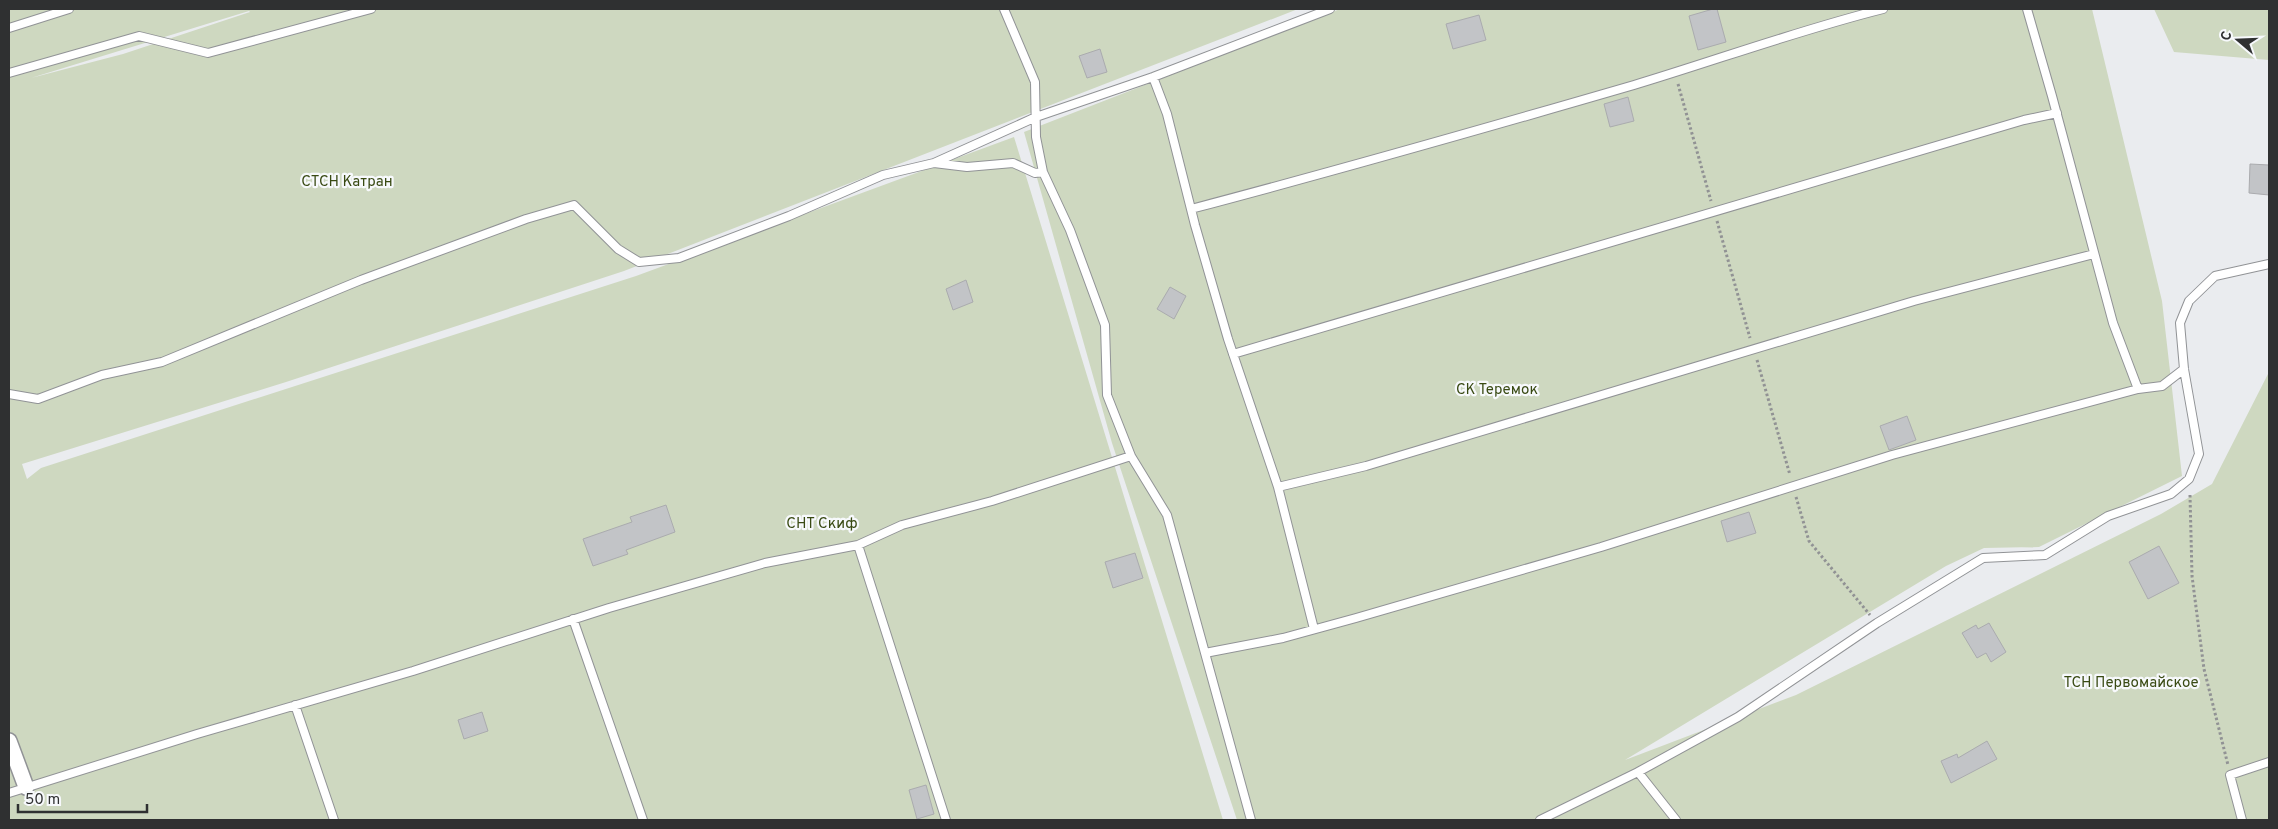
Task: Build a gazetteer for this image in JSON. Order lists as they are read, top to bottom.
{
  "parks": [
    "СТСН Катран",
    "СК Теремок",
    "СНТ Скиф",
    "ТСН Первомайское"
  ],
  "scale_bar": "50 m",
  "north": "left"
}
